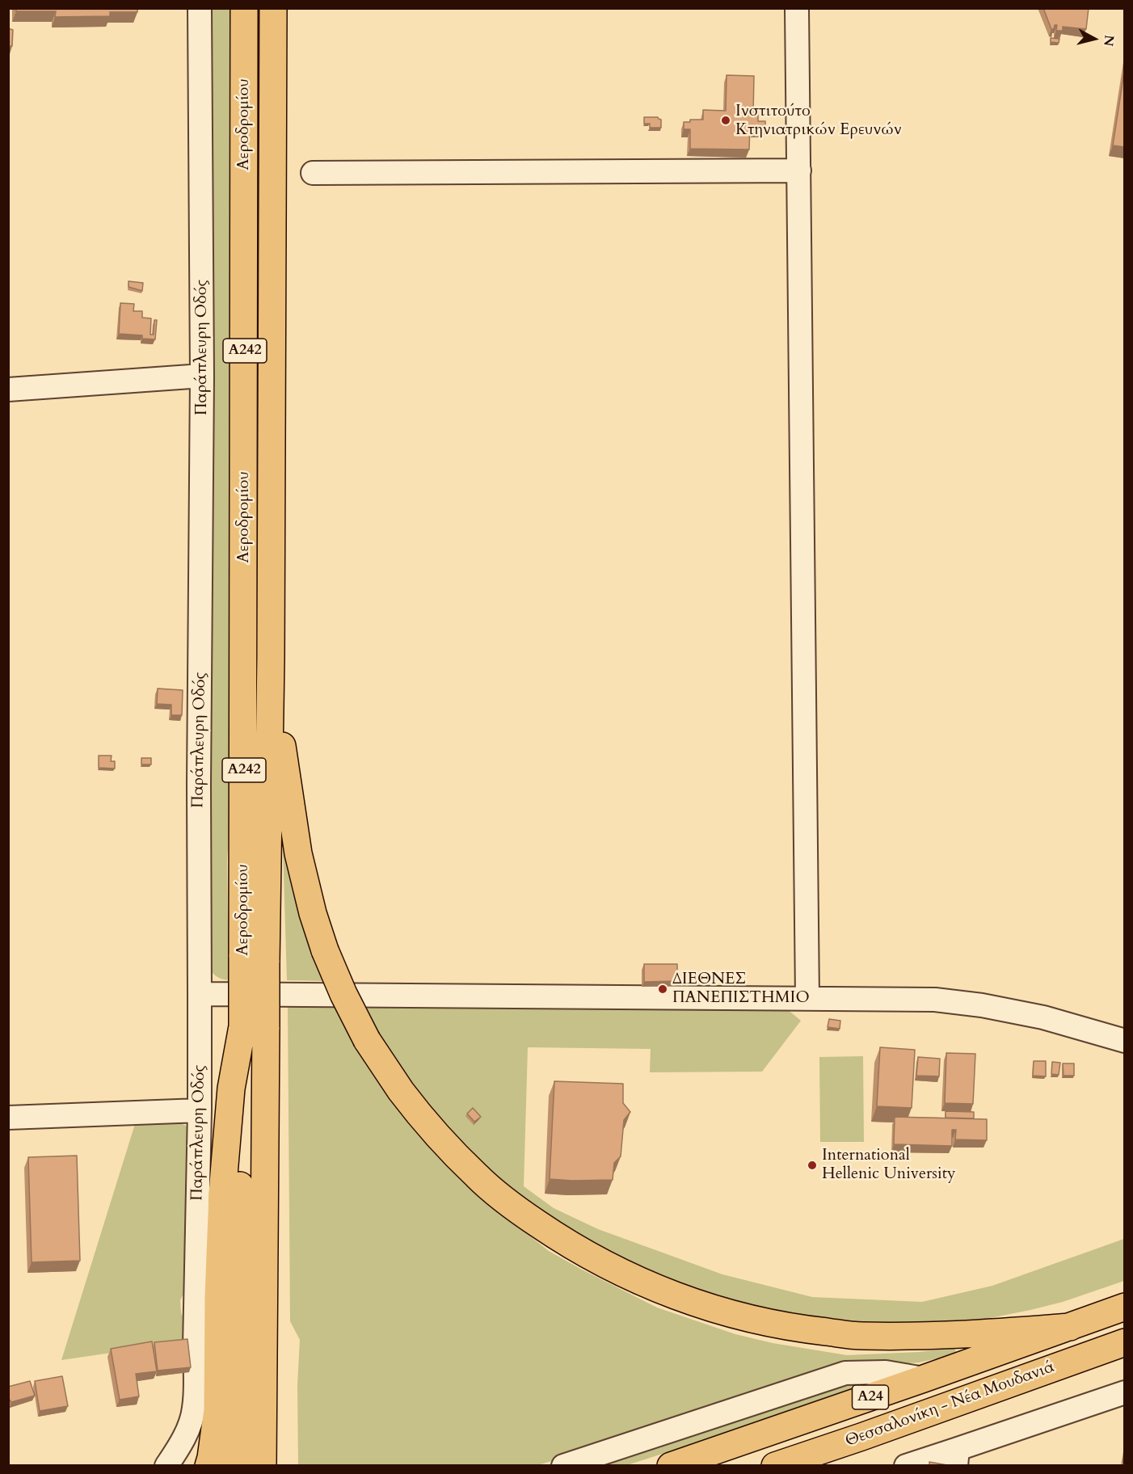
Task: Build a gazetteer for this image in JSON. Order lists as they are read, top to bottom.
{
  "streets": {
    "highway": [
      "Αεροδρομίου",
      "Α242",
      "Α24",
      "Θεσσαλονίκη - Νέα Μουδανιά"
    ],
    "street": ["Παράπλευρη Οδός"]
  },
  "places": ["Ινστιτούτο Κτηνιατρικών Ερευνών", "ΔΙΕΘΝΕΣ ΠΑΝΕΠΙΣΤΗΜΙΟ", "International Hellenic University"],
  "north": "right"
}
